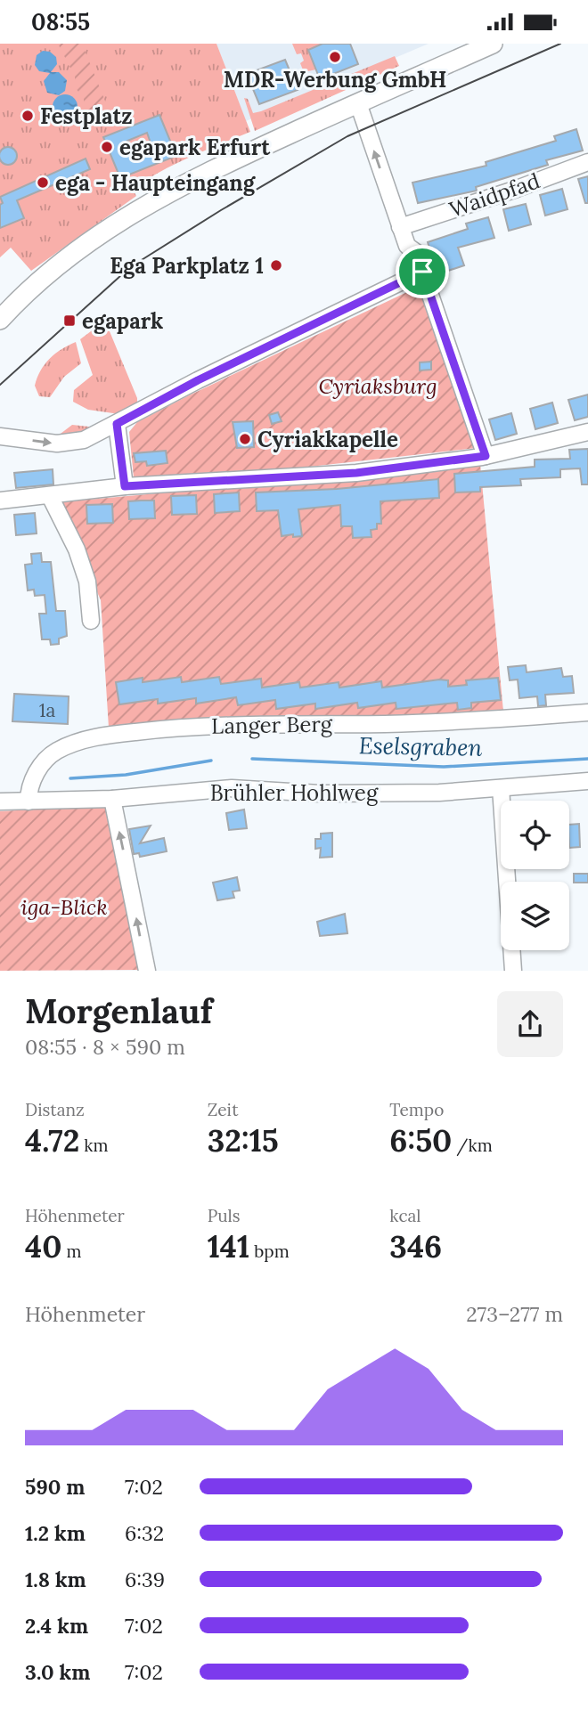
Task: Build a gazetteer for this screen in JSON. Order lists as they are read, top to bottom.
{
  "streets": {
    "street": ["Waidpfad", "Langer Berg", "Brühler Hohlweg"]
  },
  "crossings": [
    ["Langer Berg", "Brühler Hohlweg"]
  ],
  "water": ["Eselsgraben"],
  "parks": ["Cyriaksburg", "iga-Blick"],
  "places": {
    "other": [
      "MDR-Werbung GmbH",
      "Festplatz",
      "egapark Erfurt",
      "ega - Haupteingang",
      "Ega Parkplatz 1",
      "Cyriakkapelle"
    ],
    "transit": ["egapark"]
  },
  "house_numbers": ["1a"],
  "page": {
    "status": "08:55",
    "heading": ["Morgenlauf", "08:55 · 8 × 590 m"],
    "stats": [
      ["Distanz", "4.72 km"],
      ["Zeit", "32:15"],
      ["Tempo", "6:50 /km"],
      ["Höhenmeter", "40 m"],
      ["Puls", "141 bpm"],
      ["kcal", "346"]
    ],
    "chart": ["Höhenmeter", "273–277 m"],
    "list": [
      {
        "name": "590 m",
        "note": "7:02"
      },
      {
        "name": "1.2 km",
        "note": "6:32"
      },
      {
        "name": "1.8 km",
        "note": "6:39"
      },
      {
        "name": "2.4 km",
        "note": "7:02"
      },
      {
        "name": "3.0 km",
        "note": "7:02"
      }
    ]
  }
}
